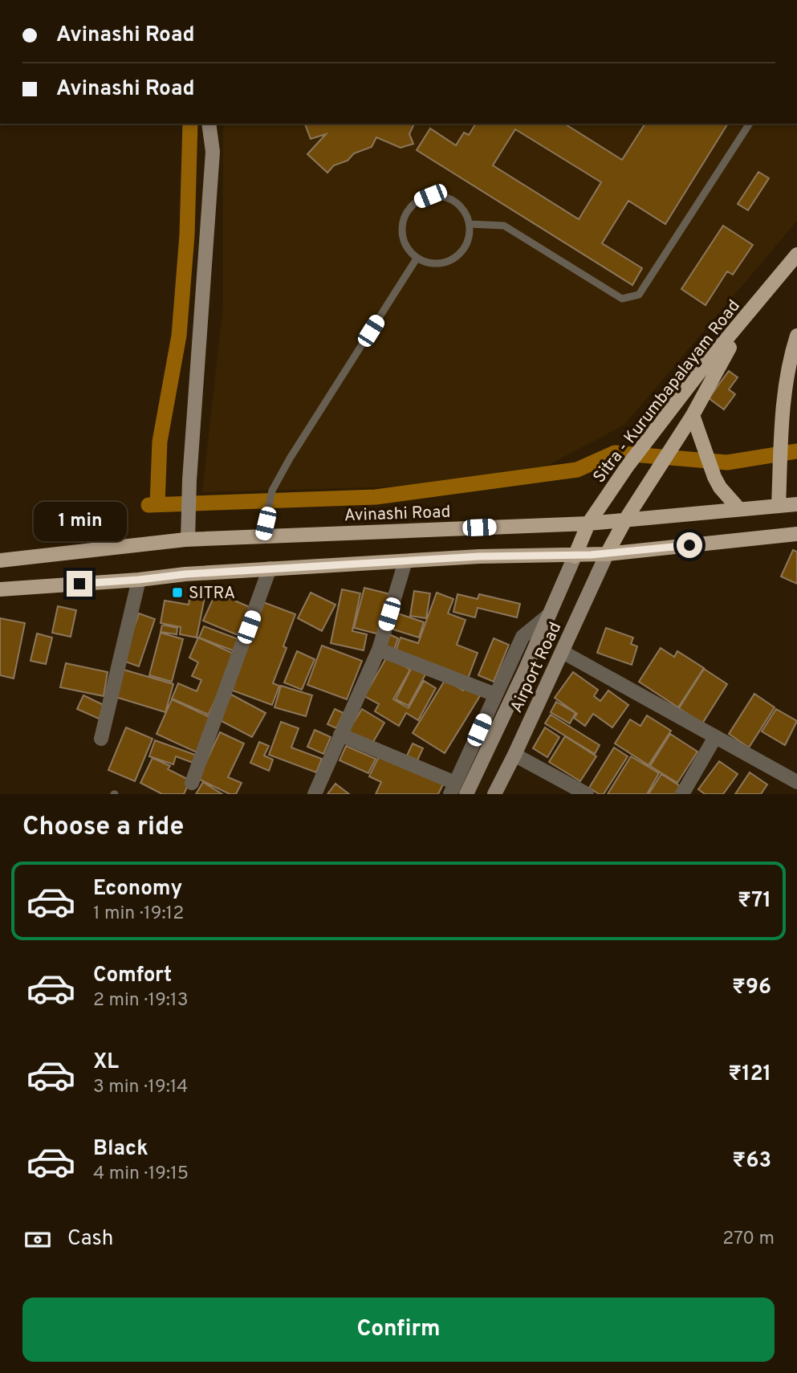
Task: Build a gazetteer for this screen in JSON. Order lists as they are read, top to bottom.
{
  "streets": {
    "main road": ["Sitra - Kurumbapalayam Road", "Avinashi Road"],
    "street": ["Airport Road"]
  },
  "crossings": [
    ["Sitra - Kurumbapalayam Road", "Avinashi Road"],
    ["Sitra - Kurumbapalayam Road", "Airport Road"]
  ],
  "places": {
    "transit": ["SITRA"]
  },
  "page": {
    "banner": ["Avinashi Road", "Avinashi Road"],
    "bubble": "1 min",
    "heading": "Choose a ride",
    "list": [
      {
        "name": "Economy",
        "note": "1 min · 19:12",
        "value": "₹71"
      },
      {
        "name": "Comfort",
        "note": "2 min · 19:13",
        "value": "₹96"
      },
      {
        "name": "XL",
        "note": "3 min · 19:14",
        "value": "₹121"
      },
      {
        "name": "Black",
        "note": "4 min · 19:15",
        "value": "₹63"
      }
    ],
    "pay": ["Cash", "270 m"],
    "buttons": "Confirm"
  }
}
